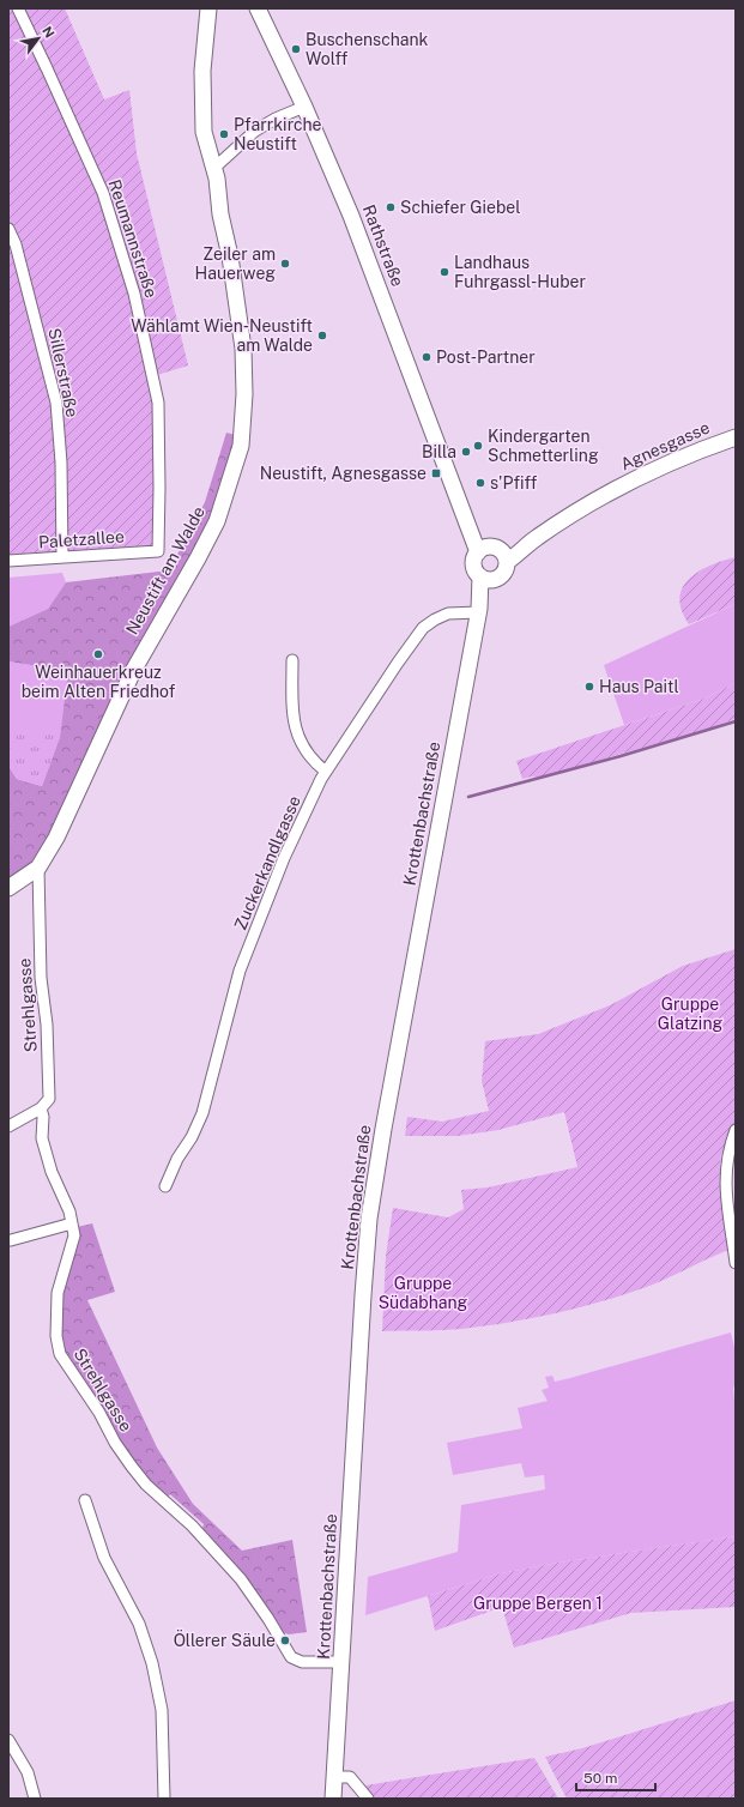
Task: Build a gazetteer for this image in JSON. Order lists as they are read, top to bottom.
{
  "streets": {
    "main road": [
      "Rathstraße",
      "Agnesgasse",
      "Neustift am Walde",
      "Krottenbachstraße"
    ],
    "street": [
      "Reumannstraße",
      "Sillerstraße",
      "Paletzallee",
      "Zuckerkandlgasse",
      "Strehlgasse"
    ]
  },
  "crossings": [
    ["Reumannstraße", "Paletzallee"],
    ["Rathstraße", "Agnesgasse"],
    ["Rathstraße", "Krottenbachstraße"],
    ["Sillerstraße", "Paletzallee"],
    ["Neustift am Walde", "Strehlgasse"],
    ["Krottenbachstraße", "Zuckerkandlgasse"],
    ["Krottenbachstraße", "Strehlgasse"]
  ],
  "parks": ["Gruppe Glatzing", "Gruppe Südabhang", "Gruppe Bergen 1"],
  "places": {
    "other": [
      "Buschenschank Wolff",
      "Pfarrkirche Neustift",
      "Schiefer Giebel",
      "Zeiler am Hauerweg",
      "Landhaus Fuhrgassl-Huber",
      "Wählamt Wien-Neustift am Walde",
      "Post-Partner",
      "Kindergarten Schmetterling",
      "Billa",
      "s'Pfiff",
      "Weinhauerkreuz beim Alten Friedhof",
      "Haus Paitl",
      "Öllerer Säule"
    ],
    "transit": ["Neustift, Agnesgasse"]
  },
  "scale_bar": "50 m",
  "north": "top right"
}
